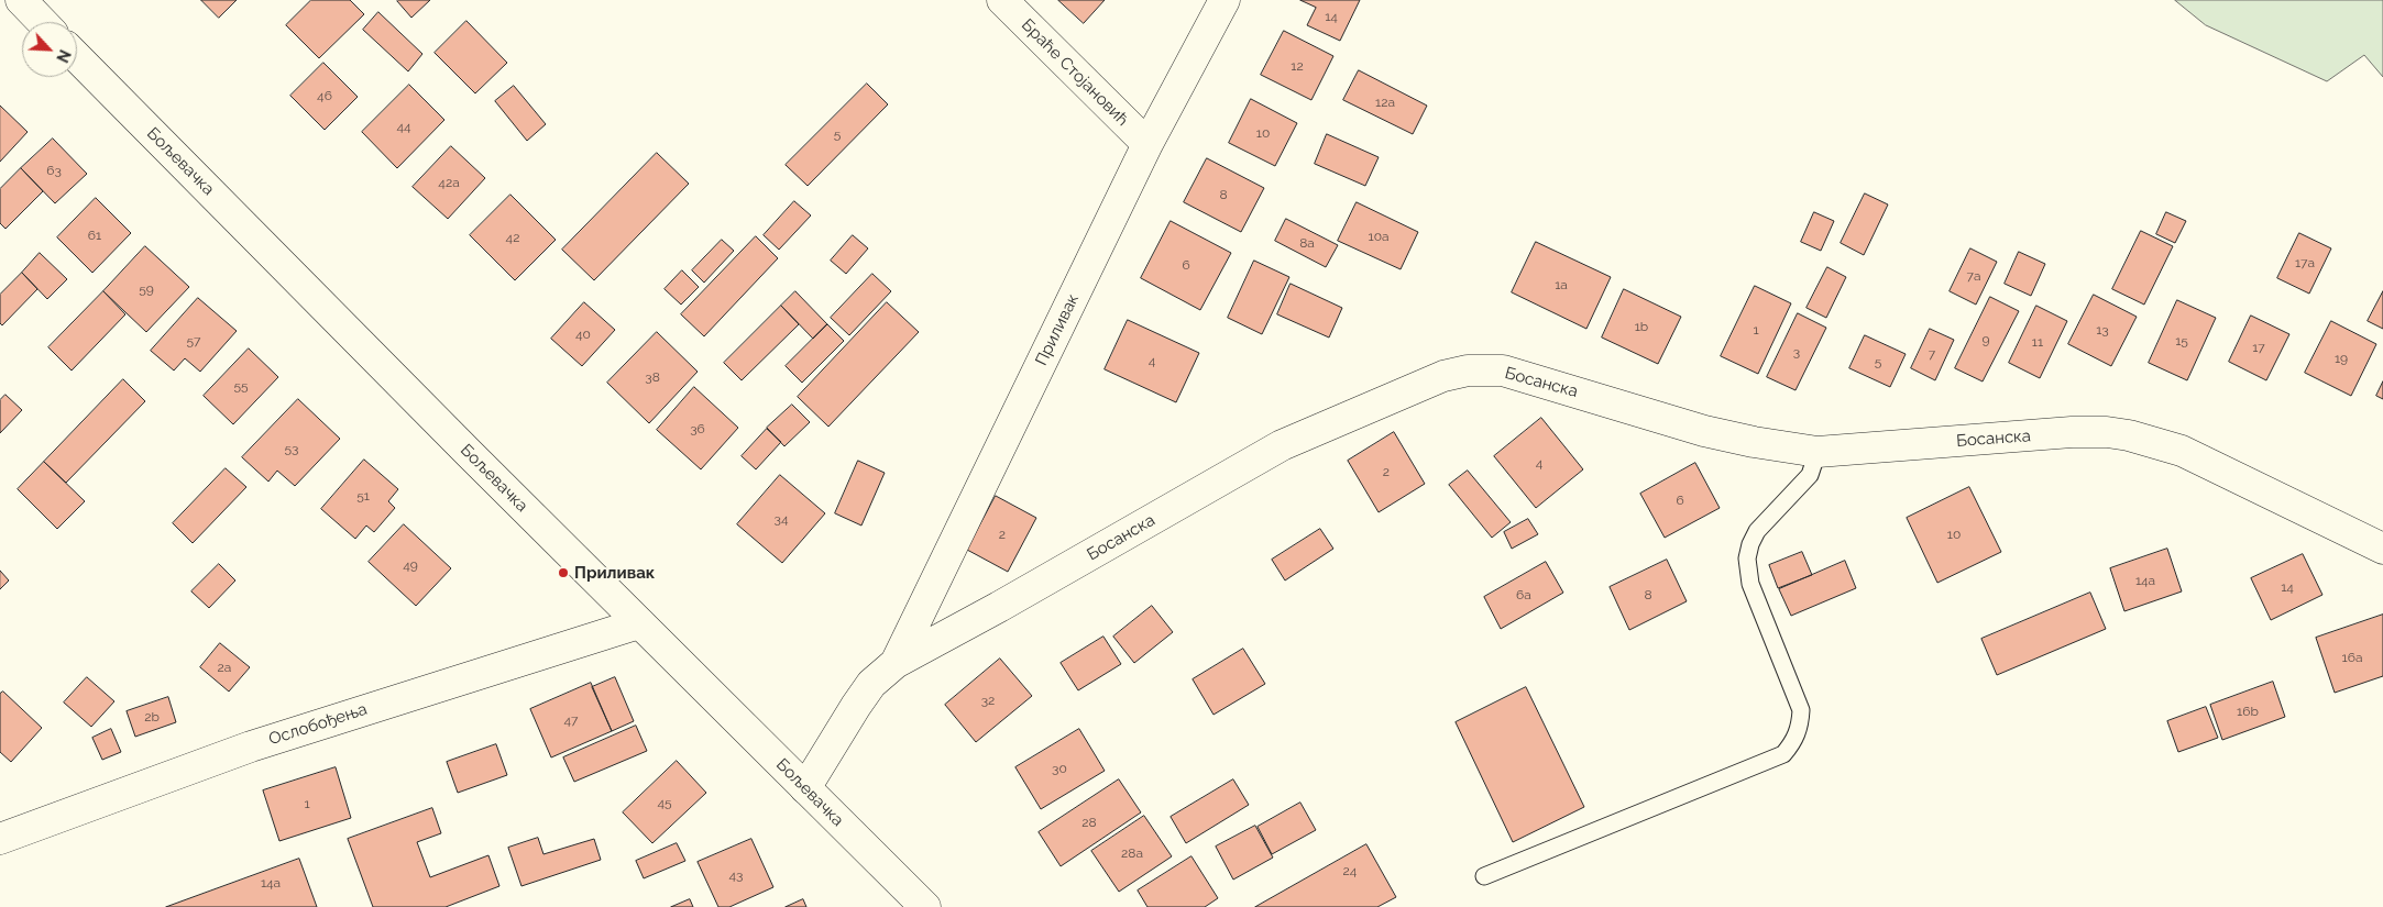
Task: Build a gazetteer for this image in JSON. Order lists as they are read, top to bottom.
{
  "streets": {
    "street": [
      "Браће Стојановић",
      "Бољевачка",
      "Приливак",
      "Босанска",
      "Ослобођења"
    ]
  },
  "crossings": [
    ["Браће Стојановић", "Приливак"],
    ["Бољевачка", "Босанска"],
    ["Бољевачка", "Ослобођења"],
    ["Приливак", "Босанска"]
  ],
  "places": ["Приливак"],
  "house_numbers": [
    "14",
    "12",
    "46",
    "12a",
    "44",
    "10",
    "5",
    "63",
    "42a",
    "8",
    "61",
    "10a",
    "42",
    "8a",
    "17a",
    "6",
    "7a",
    "1a",
    "59",
    "1b",
    "1",
    "13",
    "40",
    "9",
    "57",
    "15",
    "11",
    "17",
    "3",
    "7",
    "19",
    "4",
    "5",
    "38",
    "55",
    "36",
    "53",
    "4",
    "2",
    "51",
    "6",
    "34",
    "2",
    "10",
    "49",
    "14a",
    "14",
    "6a",
    "8",
    "16a",
    "2a",
    "32",
    "16b",
    "2b",
    "47",
    "30",
    "45",
    "1",
    "28",
    "28a",
    "24",
    "43",
    "14a"
  ],
  "north": "bottom right"
}
